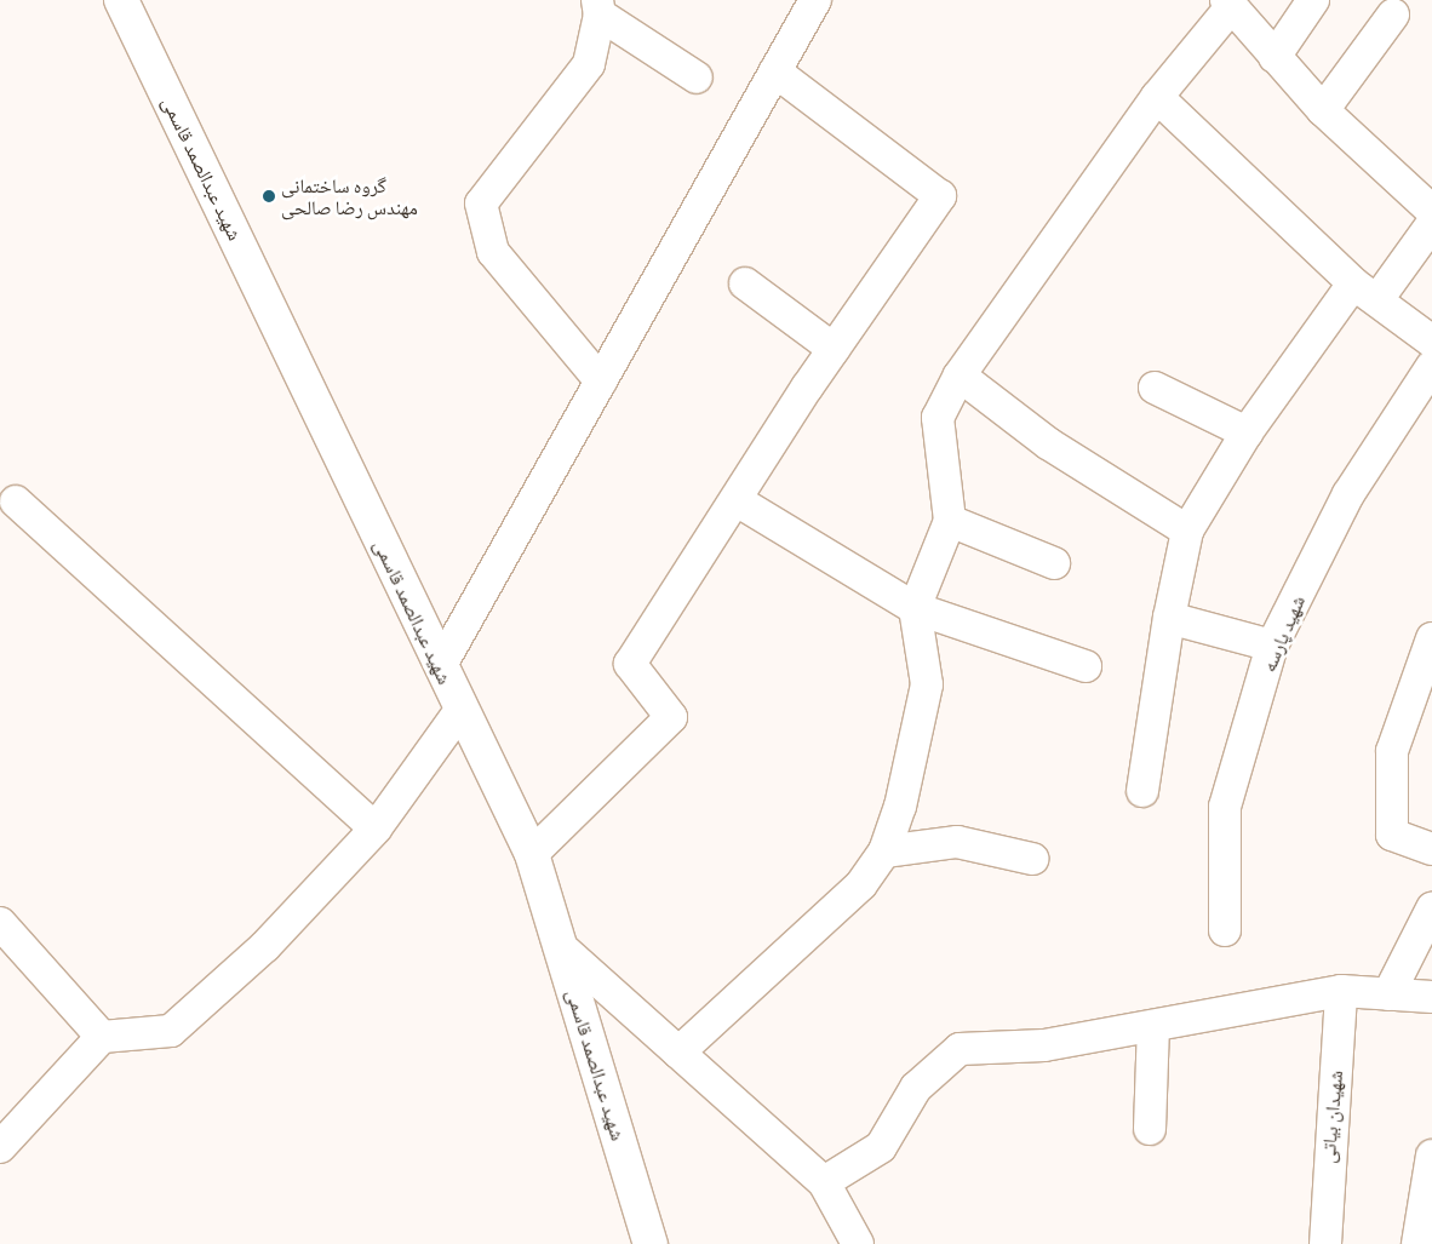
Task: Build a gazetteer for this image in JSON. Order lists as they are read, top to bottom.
{
  "streets": {
    "street": ["شهید عبدالصمد قاسمی", "شهید پارسه", "شهیدان بیاتی"]
  },
  "places": ["گروه ساختمانی مهندس رضا صالحی"]
}
